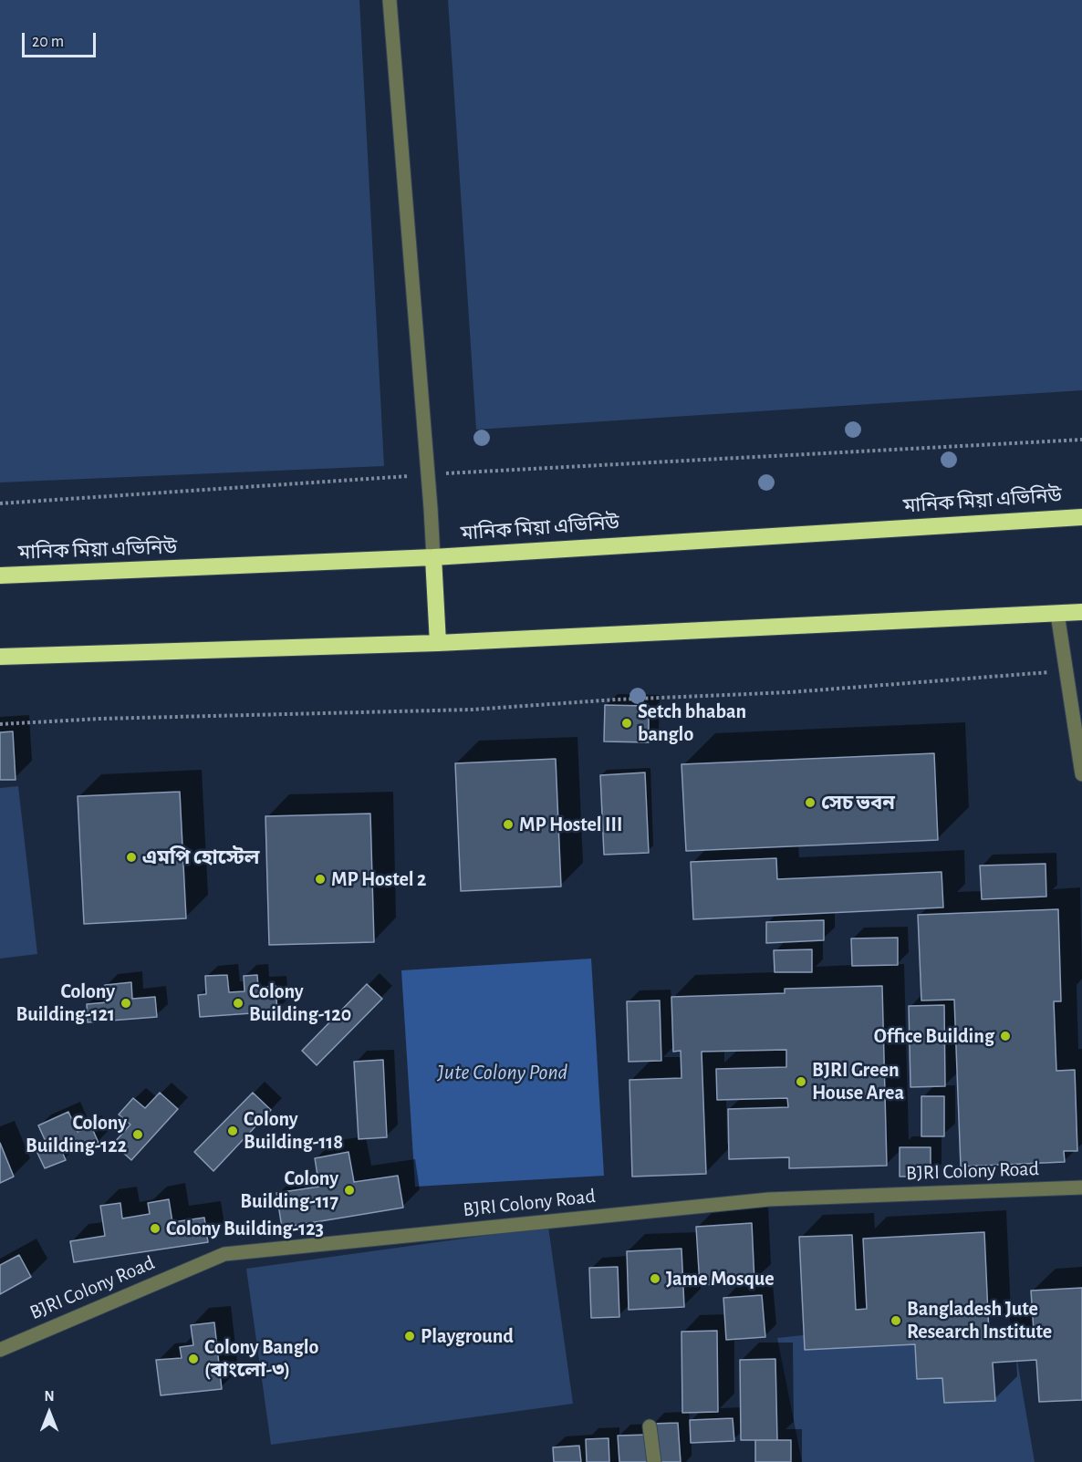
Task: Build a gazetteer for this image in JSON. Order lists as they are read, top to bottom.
{
  "streets": {
    "highway": ["মানিক মিয়া এভিনিউ"],
    "street": ["BJRI Colony Road"]
  },
  "water": ["Jute Colony Pond"],
  "places": [
    "Setch bhaban banglo",
    "সেচ ভবন",
    "MP Hostel III",
    "এমপি হোস্টেল",
    "MP Hostel 2",
    "Colony Building-121",
    "Colony Building-120",
    "Office Building",
    "BJRI Green House Area",
    "Colony Building-118",
    "Colony Building-122",
    "Colony Building-117",
    "Colony Building-123",
    "Jame Mosque",
    "Bangladesh Jute Research Institute",
    "Playground",
    "Colony Banglo (বাংলো-৩)"
  ],
  "scale_bar": "20 m",
  "north": "top"
}
